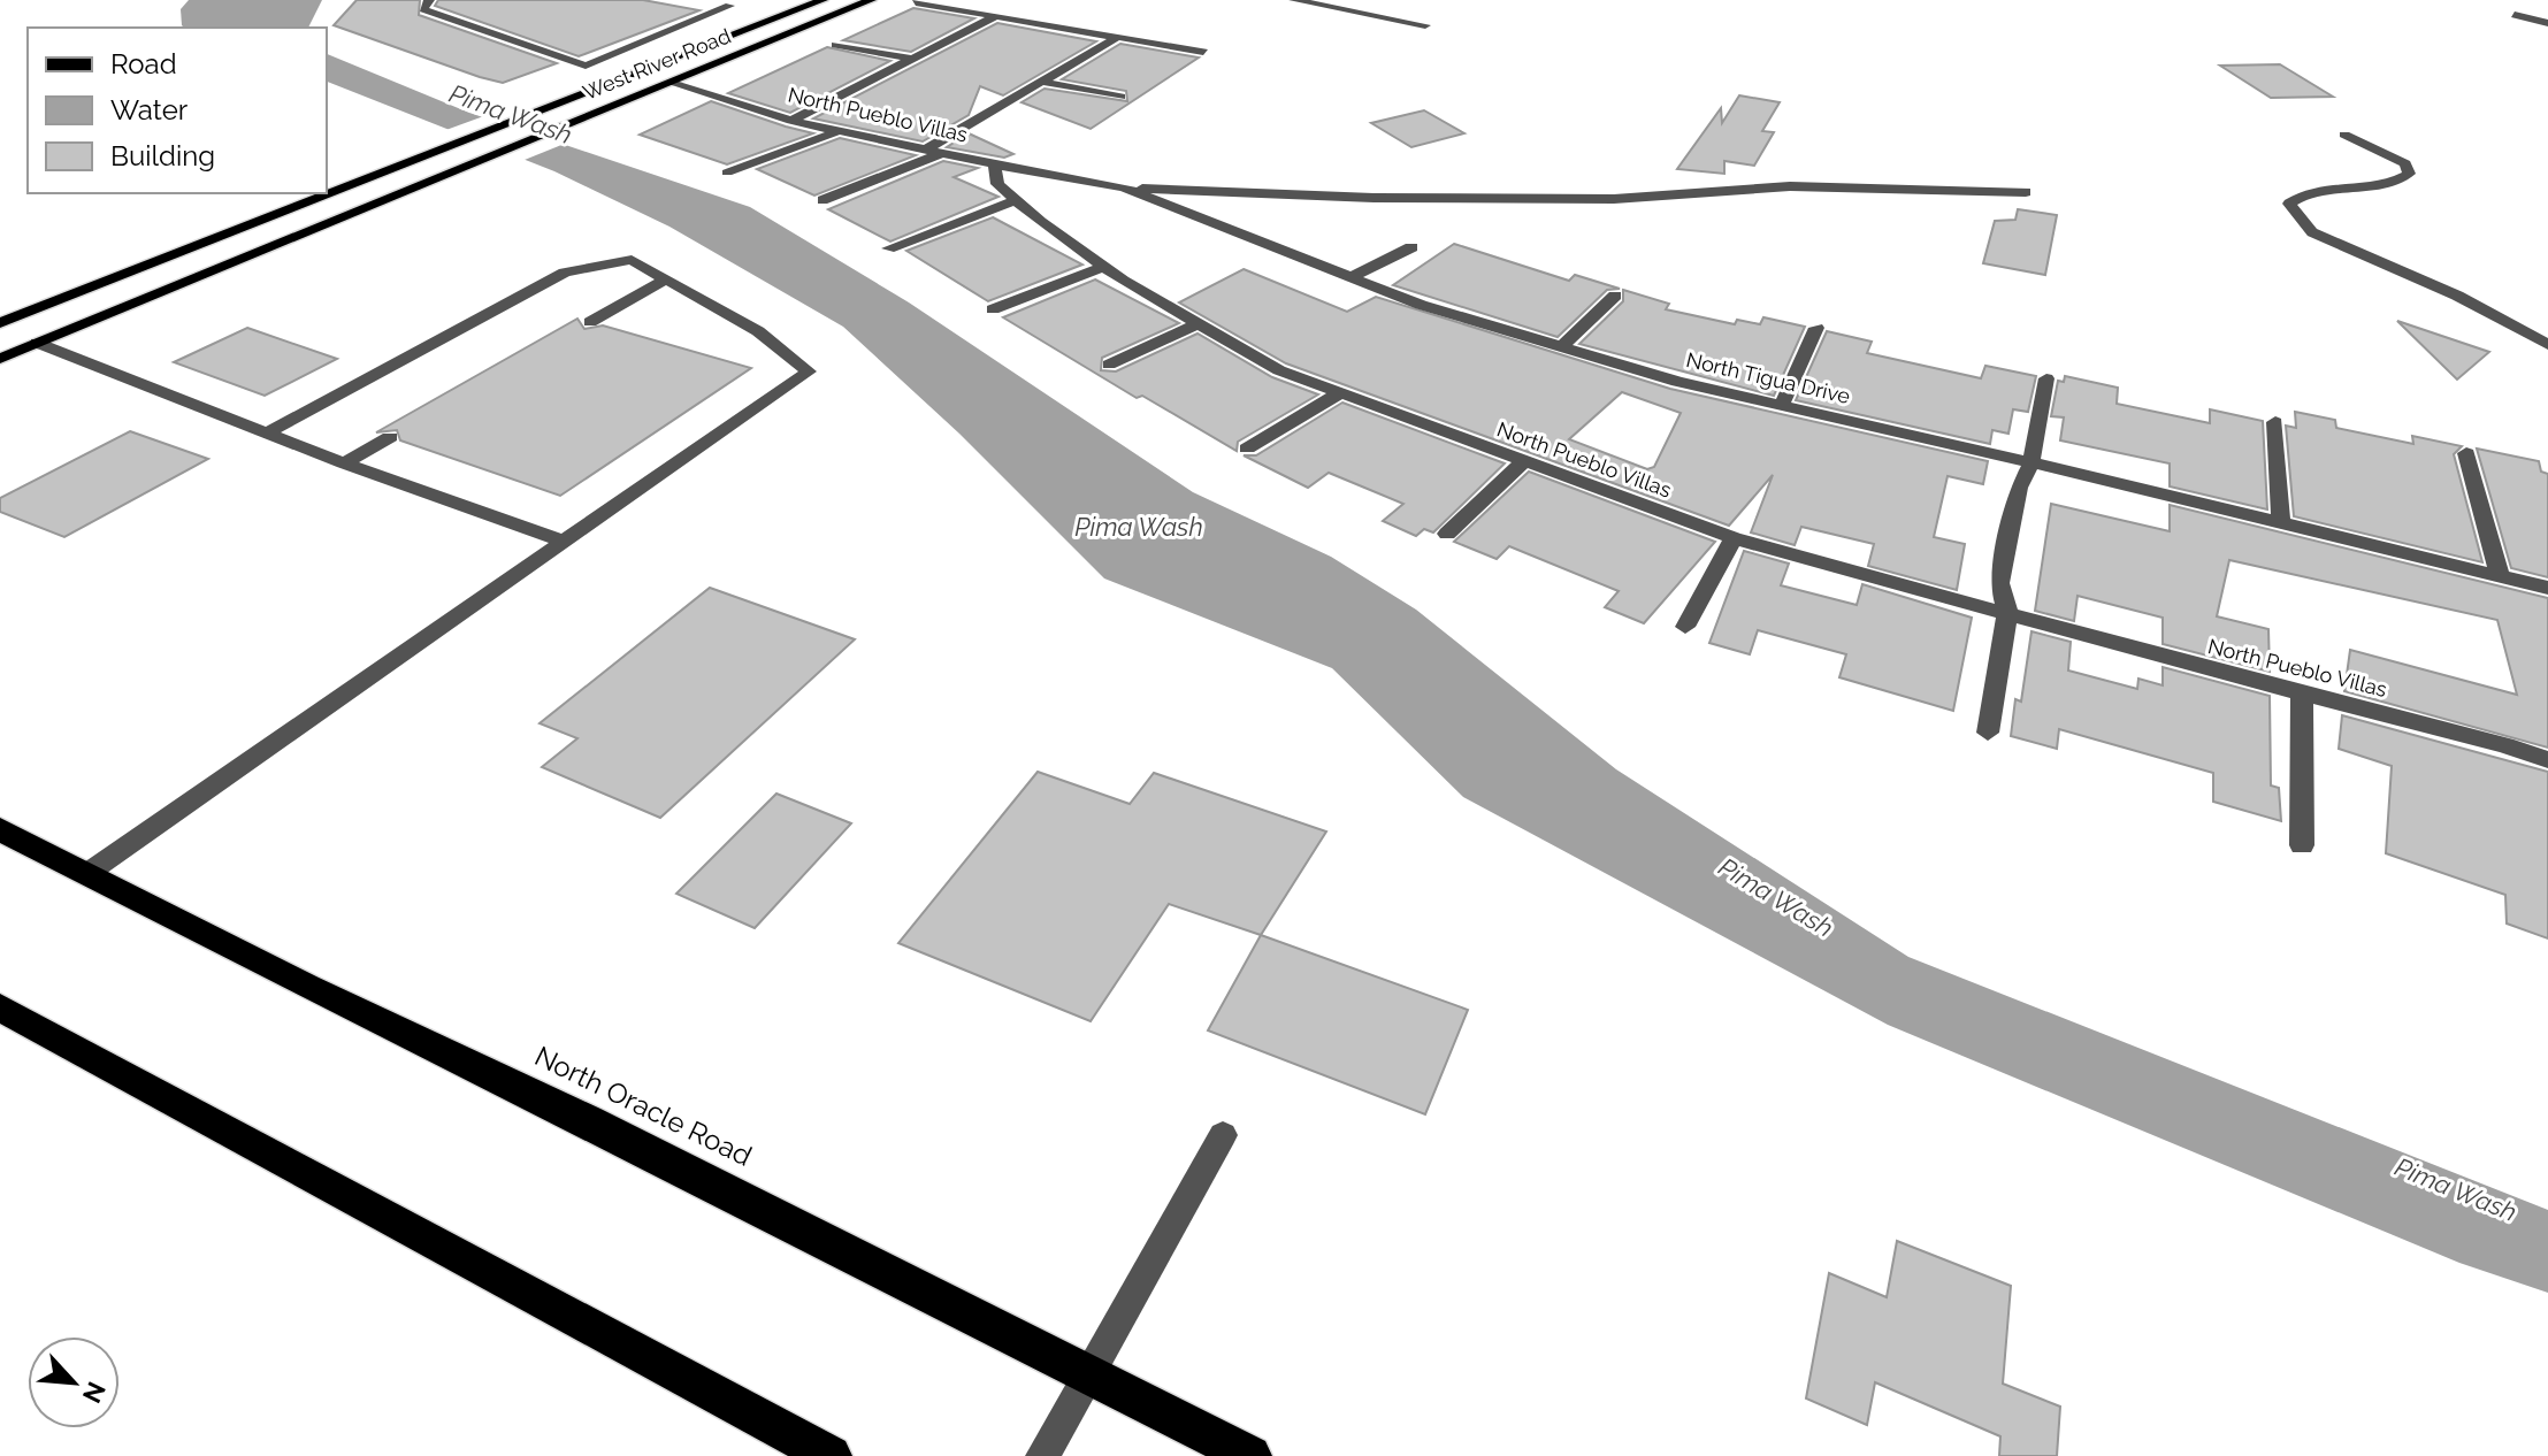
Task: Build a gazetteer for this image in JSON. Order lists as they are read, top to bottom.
{
  "streets": {
    "highway": ["North Oracle Road"],
    "main road": ["West River Road"],
    "street": ["North Pueblo Villas", "North Tigua Drive"]
  },
  "crossings": [
    ["West River Road", "North Pueblo Villas"],
    ["North Pueblo Villas", "North Tigua Drive"]
  ],
  "water": ["Pima Wash"],
  "legend": ["Road", "Water", "Building"],
  "north": "bottom right"
}
